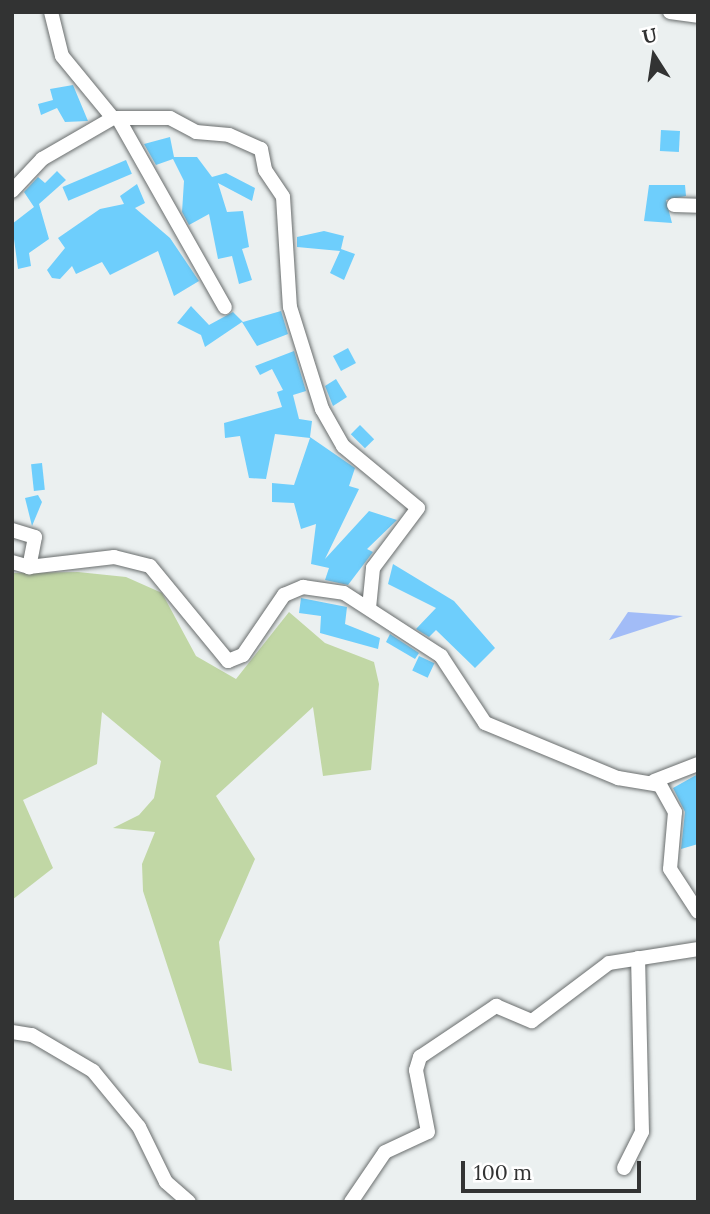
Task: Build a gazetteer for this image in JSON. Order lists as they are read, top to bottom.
{
  "scale_bar": "100 m",
  "north": "top"
}
